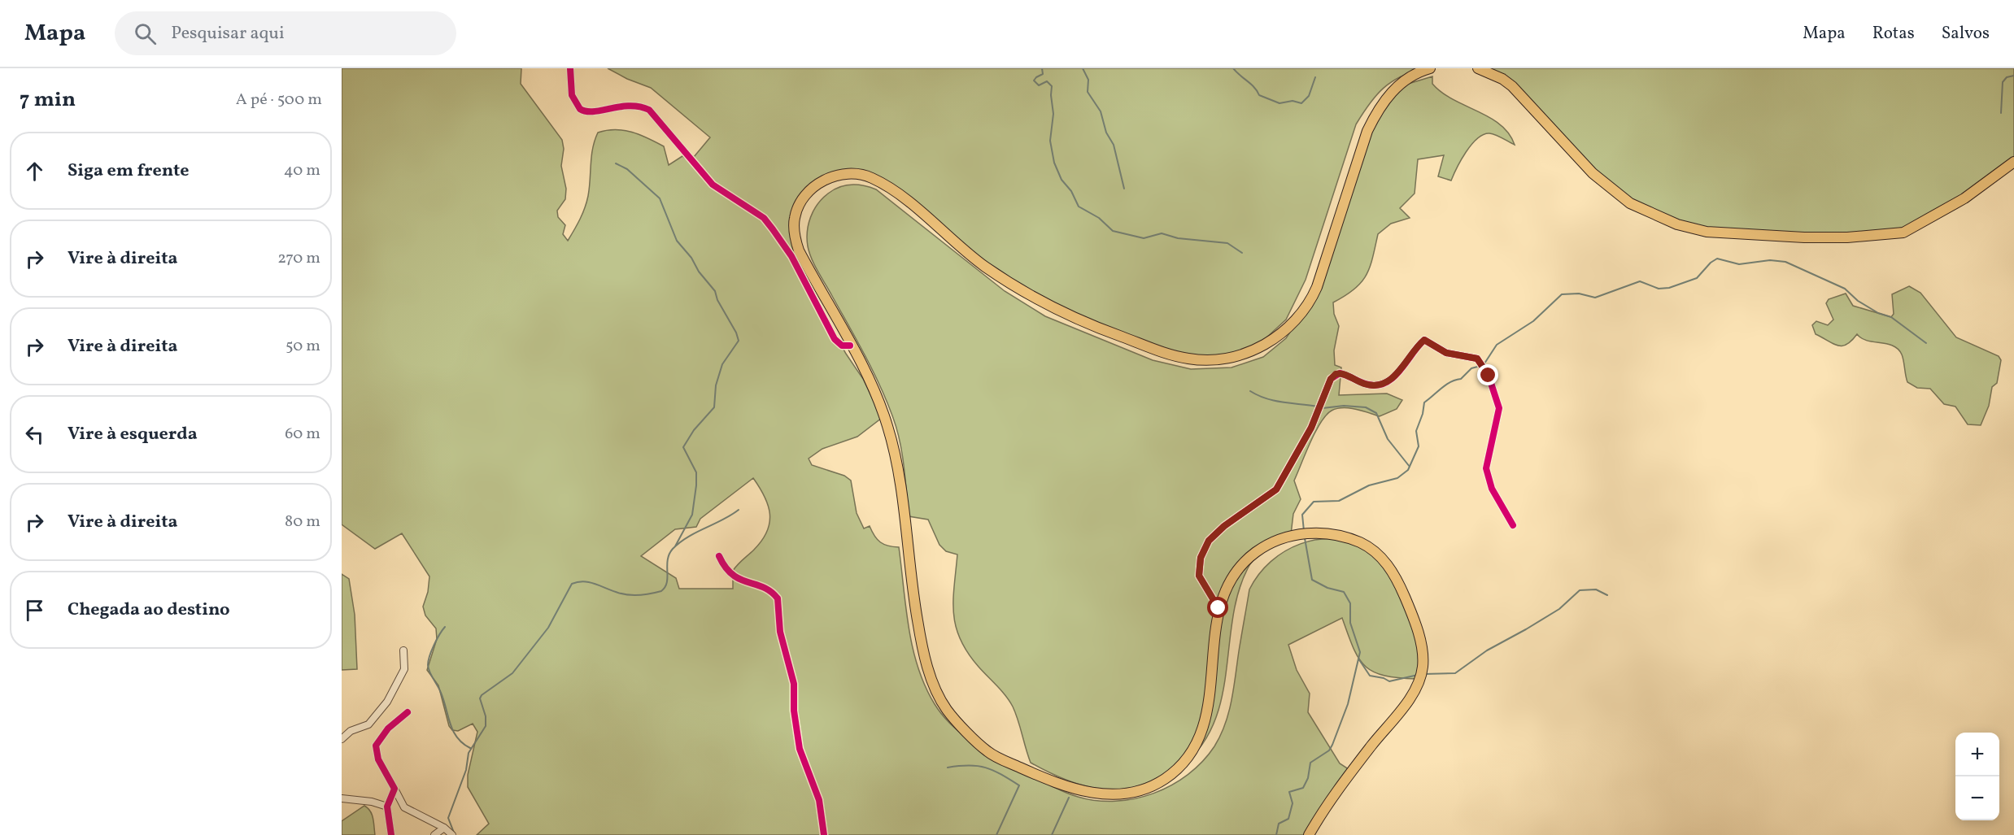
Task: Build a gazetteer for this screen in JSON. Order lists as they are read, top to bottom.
{
  "page": {
    "header": "Mapa",
    "search": "Pesquisar aqui",
    "nav": ["Mapa", "Rotas", "Salvos"],
    "heading": ["7 min", "A pé · 500 m"],
    "list": [
      ["Siga em frente", "40 m"],
      ["Vire à direita", "270 m"],
      ["Vire à direita", "50 m"],
      ["Vire à esquerda", "60 m"],
      ["Vire à direita", "80 m"],
      "Chegada ao destino"
    ],
    "map_buttons": ["+", "−"]
  }
}
